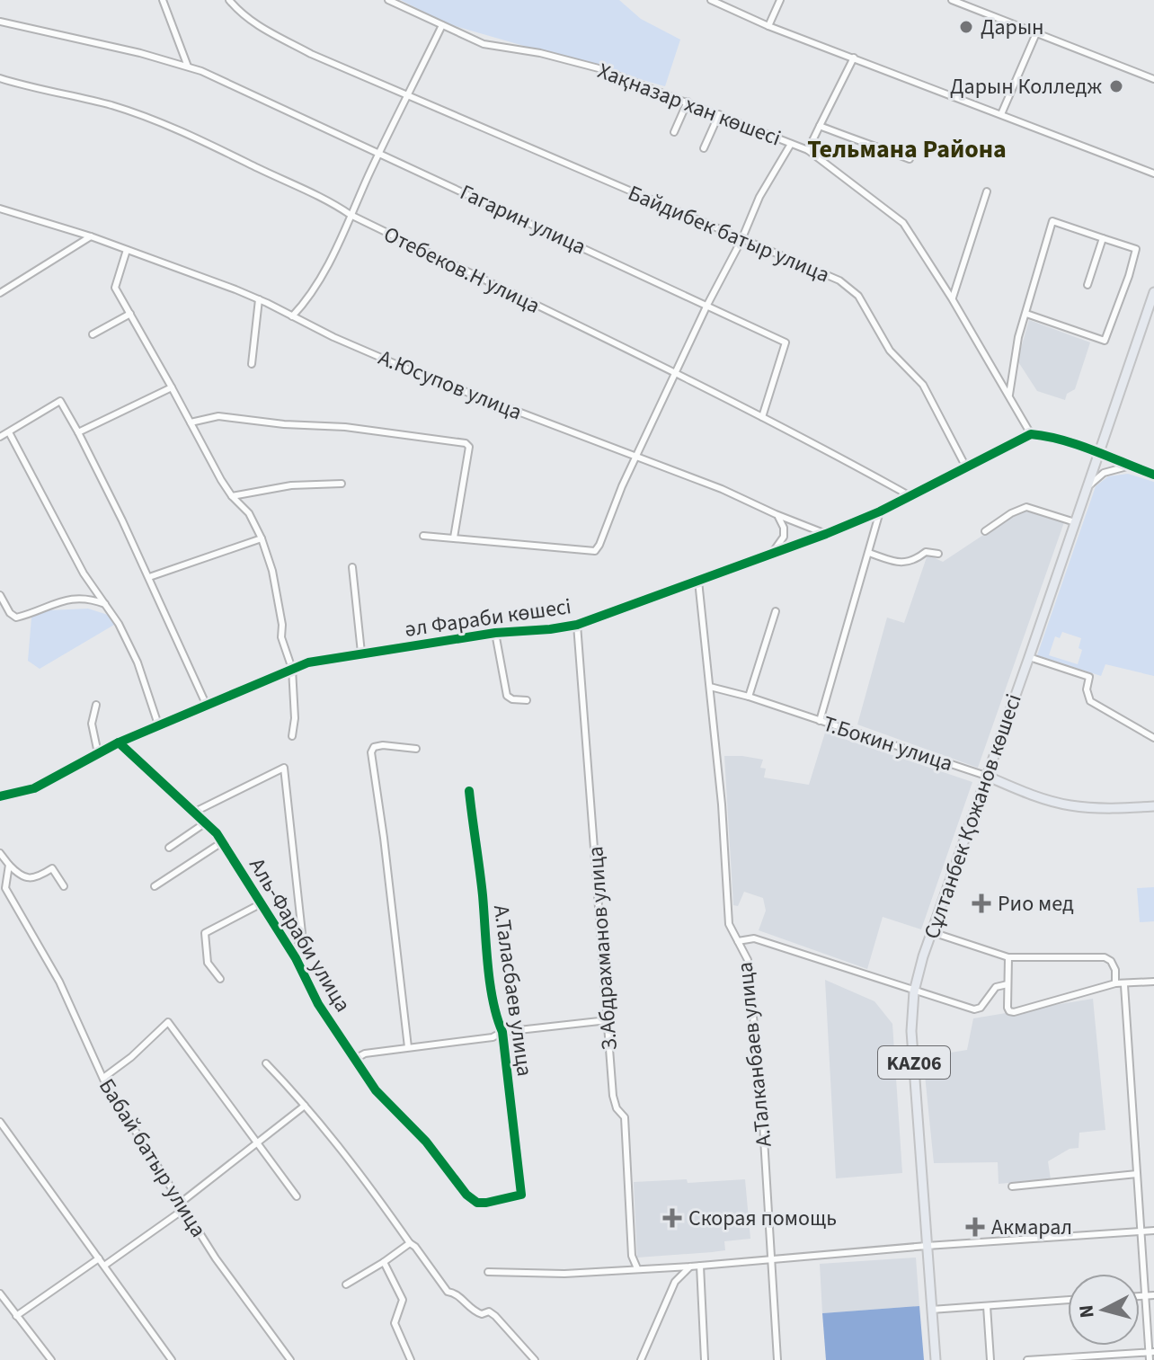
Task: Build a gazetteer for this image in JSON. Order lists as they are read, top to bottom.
{
  "streets": {
    "main road": ["Т.Бокин улица", "Сұлтанбек Қожанов көшесі", "KАZ06"],
    "street": [
      "Хақназар хан көшесі",
      "Гагарин улица",
      "Байдибек батыр улица",
      "Отебеков.Н улица",
      "А.Юсупов улица",
      "әл Фараби көшесі",
      "Аль-Фараби улица",
      "З.Абдрахманов улица",
      "А.Таласбаев улица",
      "А.Талканбаев улица",
      "Бабай батыр улица"
    ]
  },
  "crossings": [
    ["Хақназар хан көшесі", "әл Фараби көшесі"],
    ["Гагарин улица", "Отебеков.Н улица"],
    ["Байдибек батыр улица", "әл Фараби көшесі"],
    ["Отебеков.Н улица", "әл Фараби көшесі"],
    ["А.Юсупов улица", "әл Фараби көшесі"],
    ["әл Фараби көшесі", "Аль-Фараби улица"],
    ["әл Фараби көшесі", "З.Абдрахманов улица"],
    ["әл Фараби көшесі", "А.Талканбаев улица"],
    ["Т.Бокин улица", "Сұлтанбек Қожанов көшесі"],
    ["Т.Бокин улица", "А.Талканбаев улица"],
    ["Аль-Фараби улица", "А.Таласбаев улица"]
  ],
  "districts": ["Тельмана Района"],
  "places": {
    "other": ["Дарын", "Дарын Колледж"],
    "health": ["Рио мед", "Скорая помощь", "Акмарал"]
  },
  "north": "left"
}
